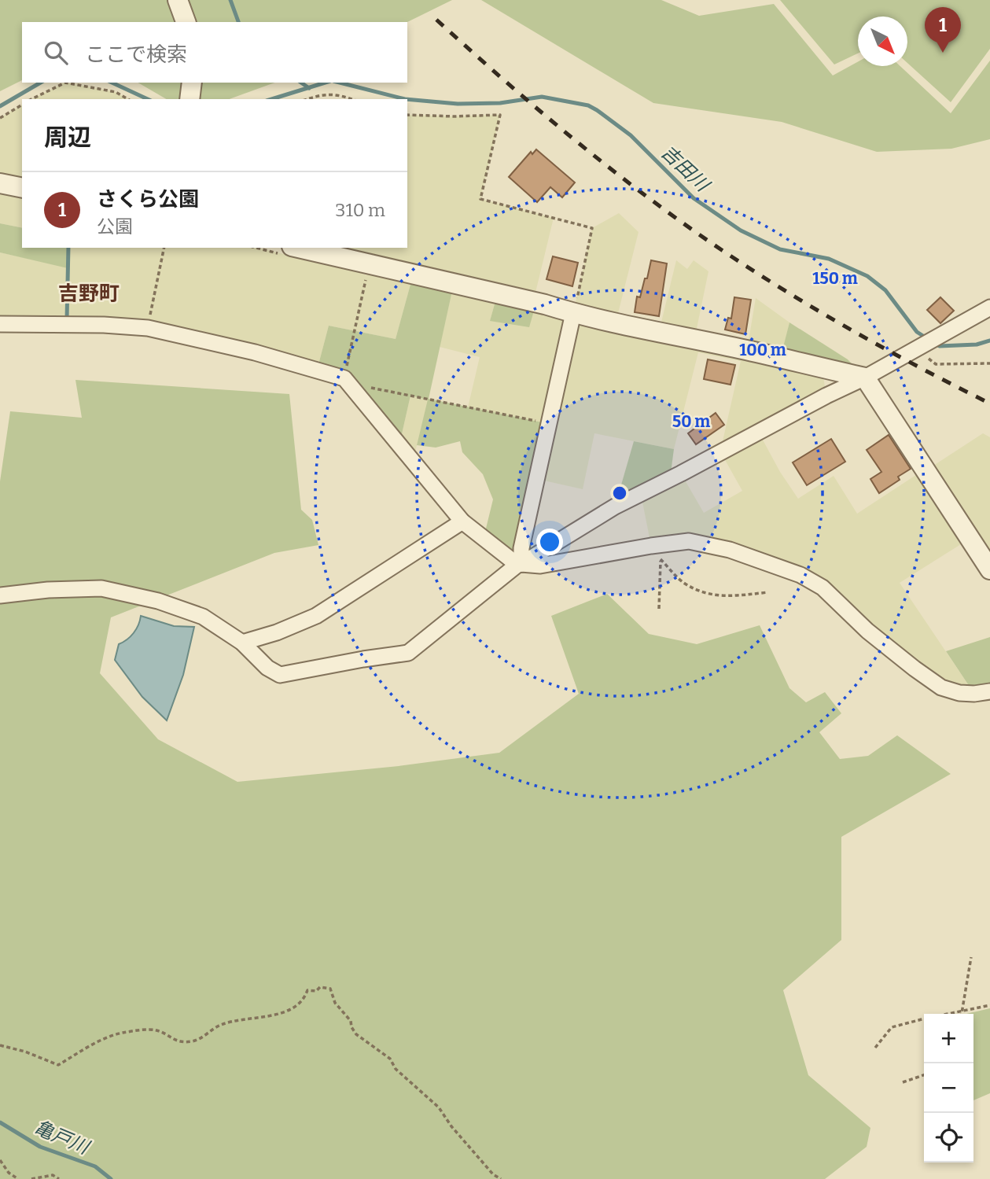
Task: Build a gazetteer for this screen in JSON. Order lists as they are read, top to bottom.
{
  "districts": ["吉野町"],
  "water": ["吉田川", "亀戸川"],
  "north": "bottom right",
  "page": {
    "pins": "1",
    "search": "ここで検索",
    "heading": "周辺",
    "list": [
      {
        "mark": "1",
        "name": "さくら公園",
        "note": "公園",
        "value": "310 m"
      }
    ],
    "map_buttons": ["+", "−"]
  },
  "rings": ["150 m", "100 m", "50 m"]
}
